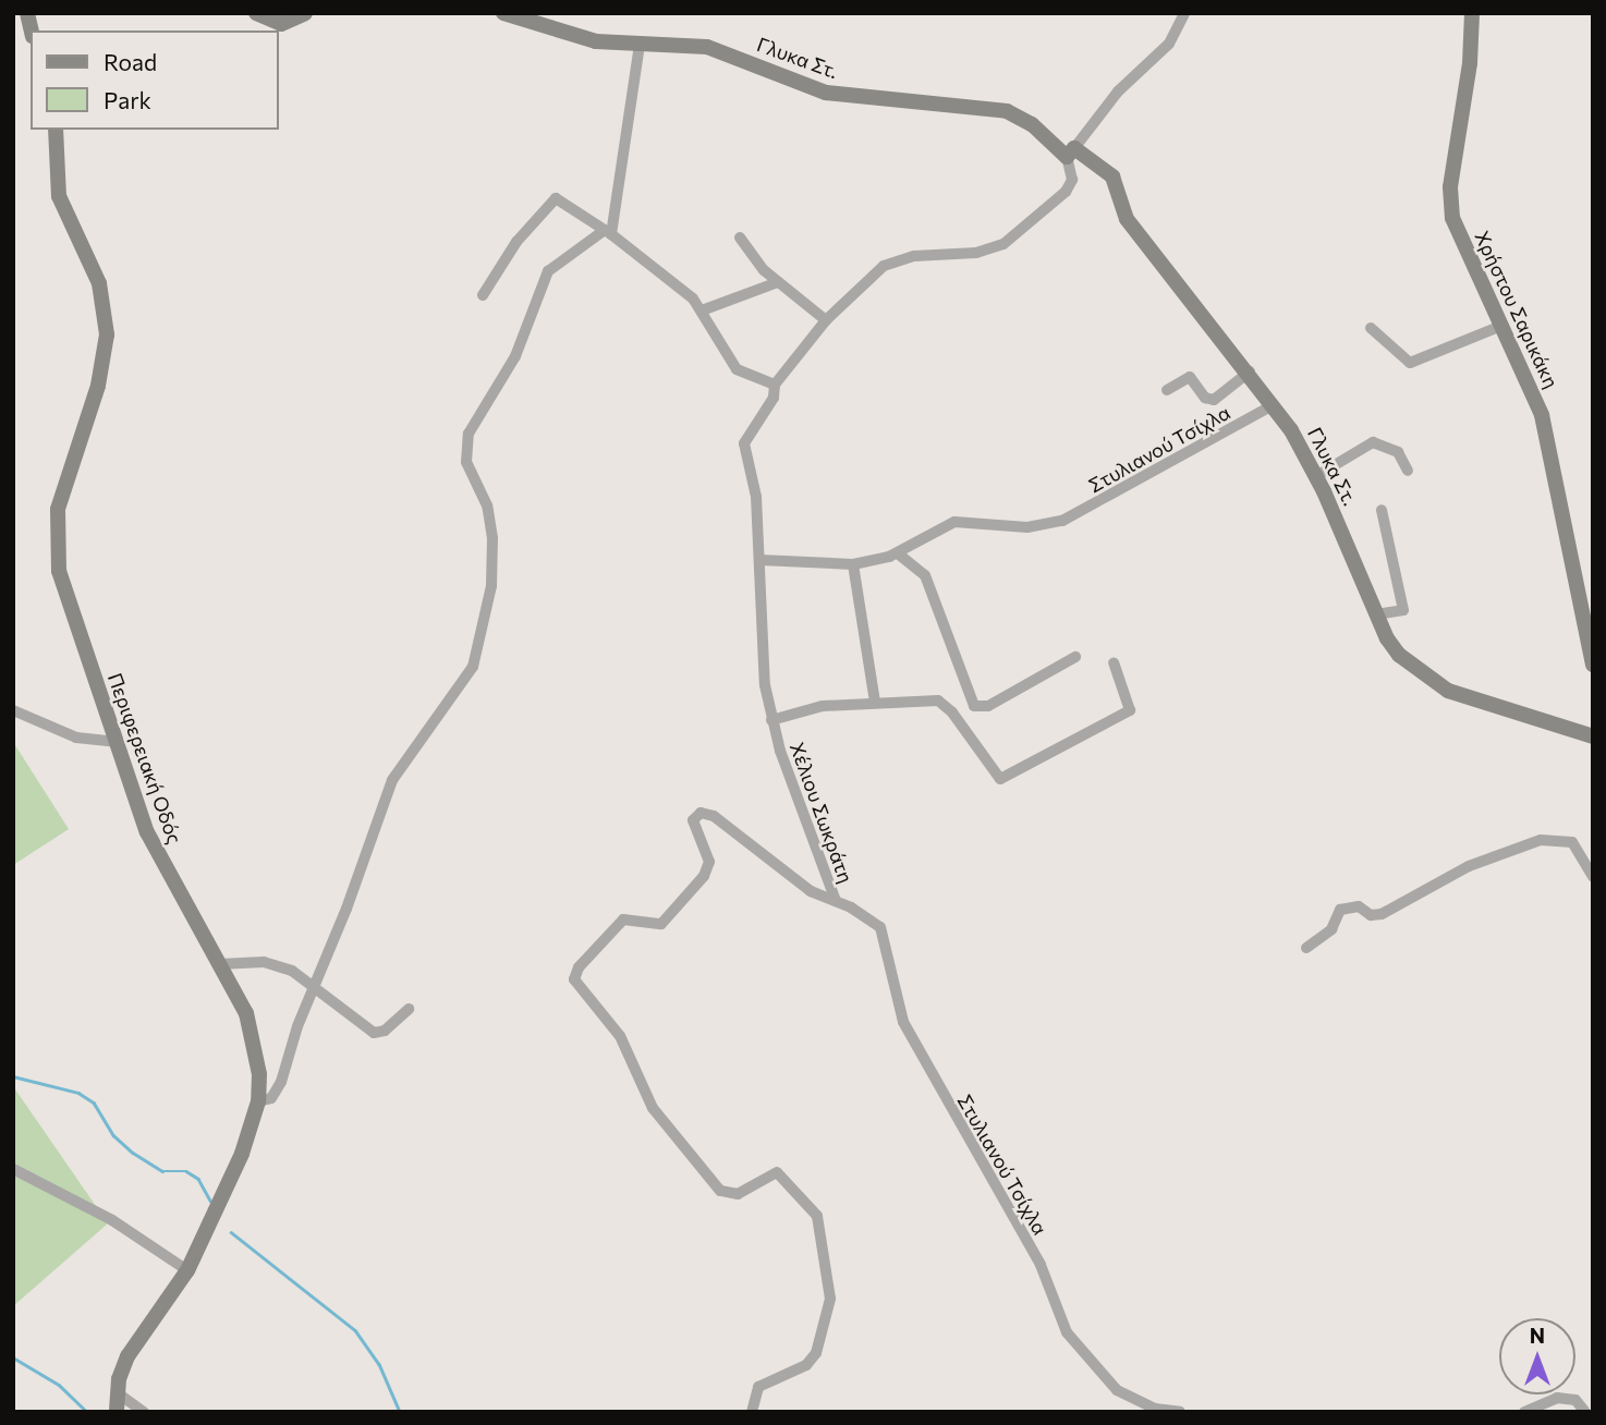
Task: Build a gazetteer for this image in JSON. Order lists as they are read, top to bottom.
{
  "streets": {
    "main road": ["Γλυκα Στ.", "Χρήστου Σαρικάκη", "Περιφερειακή Οδός"],
    "street": ["Στυλιανού Τσίχλα", "Χέλιου Σωκράτη"]
  },
  "crossings": [
    ["Γλυκα Στ.", "Στυλιανού Τσίχλα"],
    ["Γλυκα Στ.", "Χέλιου Σωκράτη"],
    ["Στυλιανού Τσίχλα", "Χέλιου Σωκράτη"]
  ],
  "legend": ["Road", "Park"],
  "north": "top"
}
